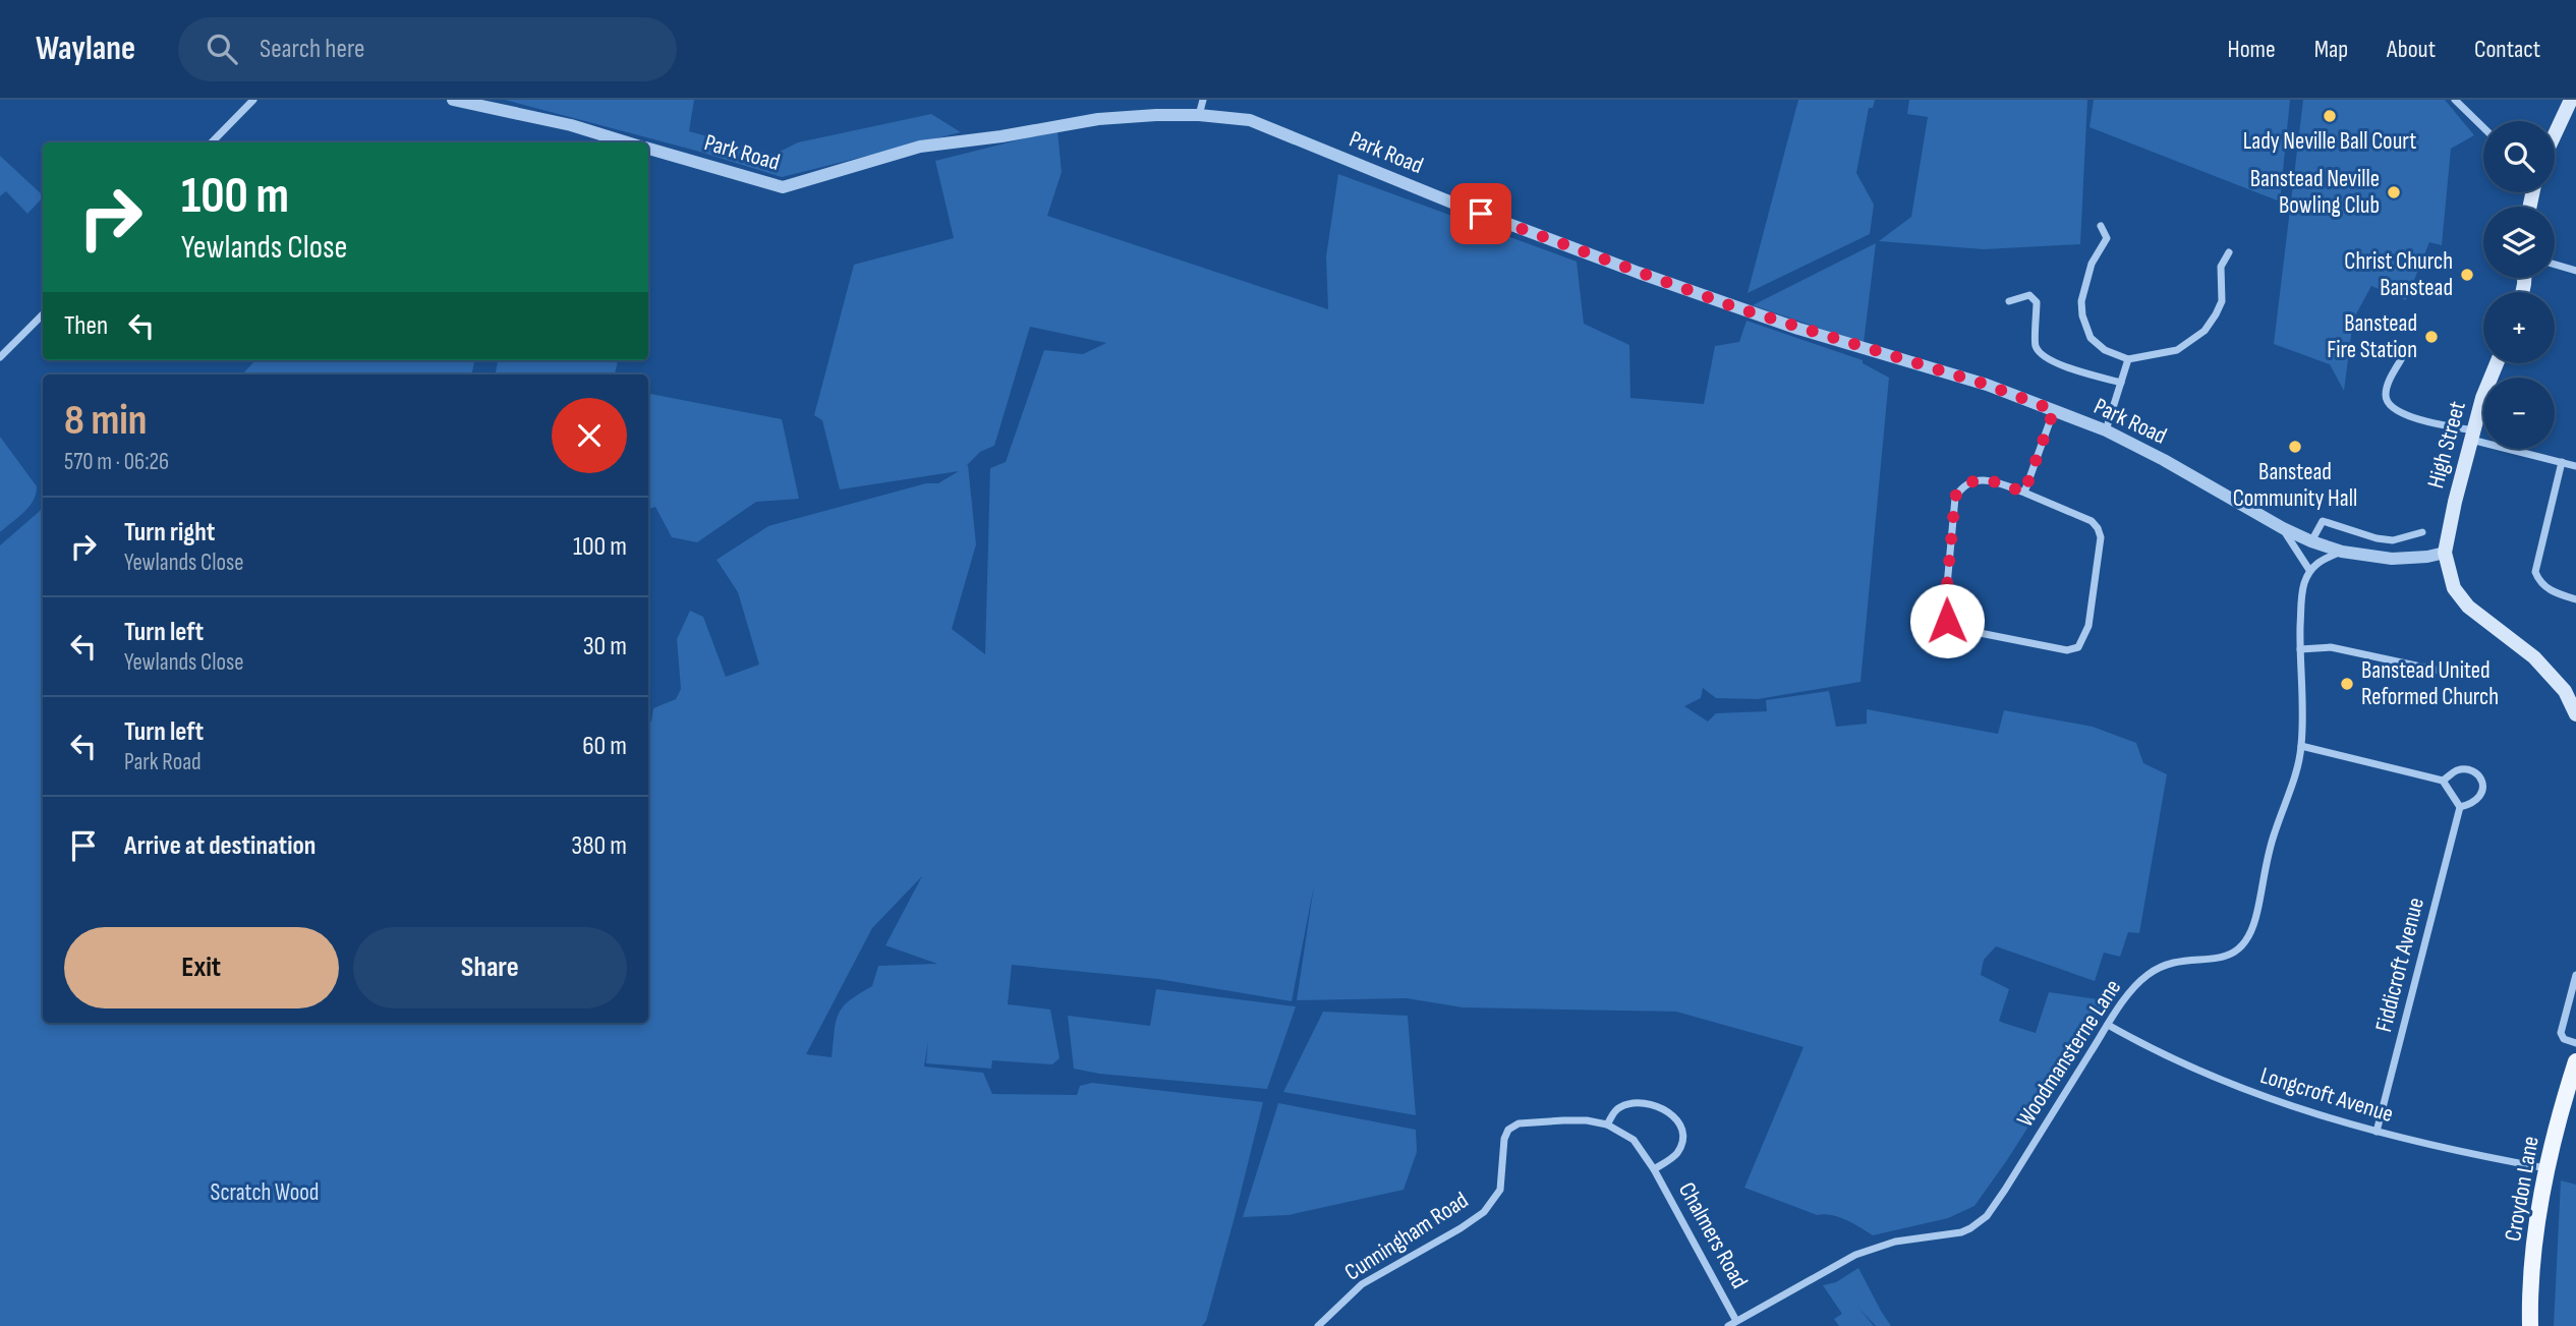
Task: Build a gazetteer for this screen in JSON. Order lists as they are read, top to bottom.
{
  "streets": {
    "main road": ["High Street", "Croydon Lane"],
    "street": [
      "Park Road",
      "Fiddicroft Avenue",
      "Woodmansterne Lane",
      "Longcroft Avenue",
      "Chalmers Road",
      "Cunningham Road"
    ]
  },
  "crossings": [
    ["Park Road", "High Street"],
    ["Fiddicroft Avenue", "Longcroft Avenue"],
    ["Woodmansterne Lane", "Longcroft Avenue"],
    ["Woodmansterne Lane", "Chalmers Road"],
    ["Longcroft Avenue", "Croydon Lane"],
    ["Chalmers Road", "Cunningham Road"]
  ],
  "parks": ["Scratch Wood"],
  "places": [
    "Lady Neville Ball Court",
    "Banstead Neville Bowling Club",
    "Christ Church Banstead",
    "Banstead Fire Station",
    "Banstead Community Hall",
    "Banstead United Reformed Church"
  ],
  "page": {
    "header": "Waylane",
    "search": "Search here",
    "nav": [
      "Home",
      "Map",
      "About",
      "Contact"
    ],
    "map_buttons": ["+", "−"],
    "turn": ["100 m", "Yewlands Close"],
    "then": "Then",
    "heading": ["8 min", "570 m · 06:26"],
    "list": [
      {
        "name": "Turn right",
        "note": "Yewlands Close",
        "value": "100 m"
      },
      {
        "name": "Turn left",
        "note": "Yewlands Close",
        "value": "30 m"
      },
      {
        "name": "Turn left",
        "note": "Park Road",
        "value": "60 m"
      },
      {
        "name": "Arrive at destination",
        "value": "380 m"
      }
    ],
    "buttons": ["Exit", "Share"]
  }
}
